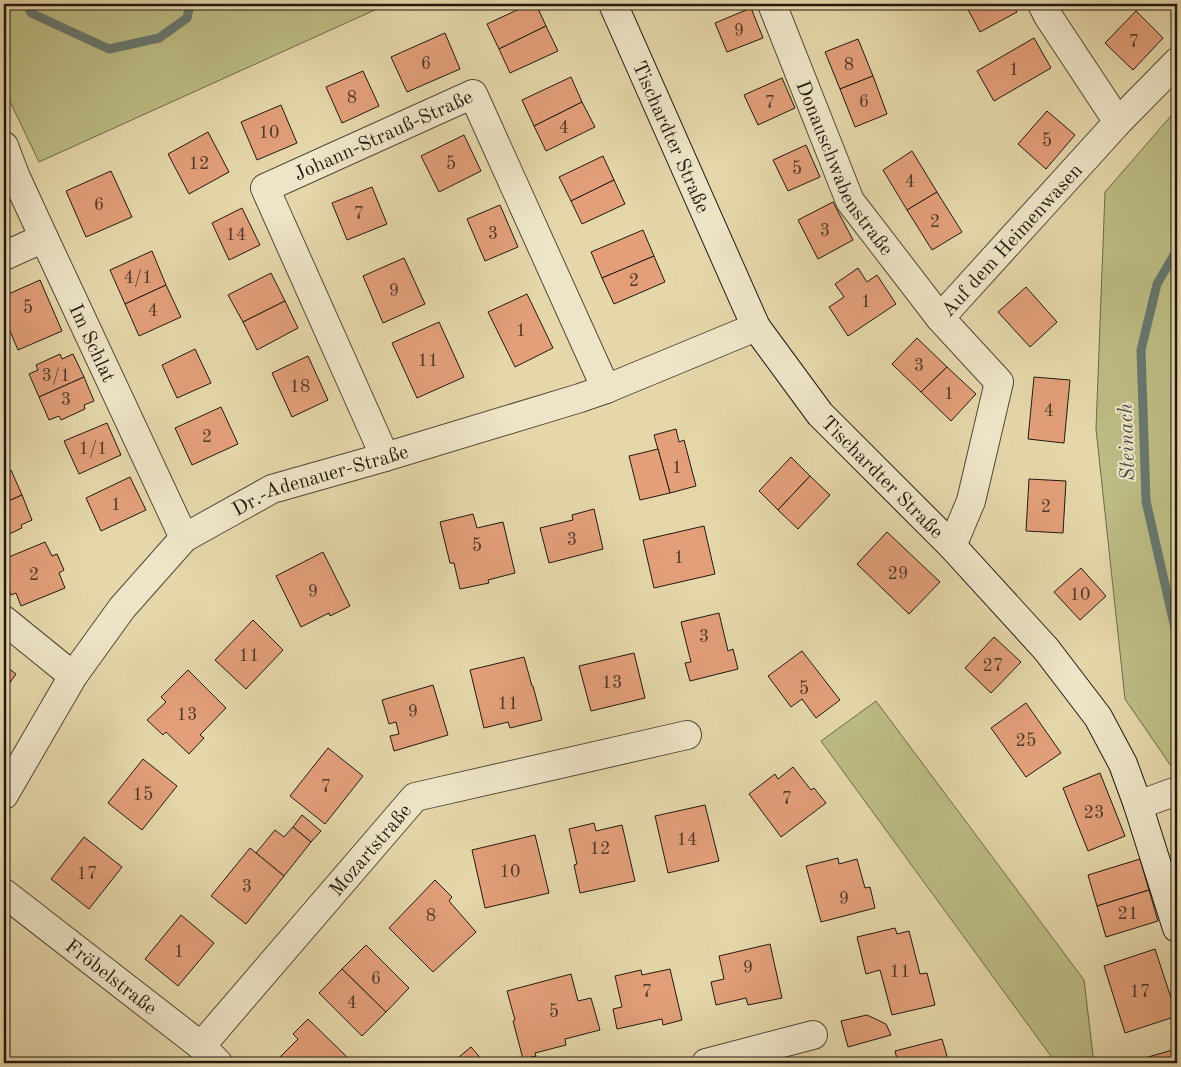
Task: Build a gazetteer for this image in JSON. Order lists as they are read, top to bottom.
{
  "streets": {
    "street": [
      "Tischardter Straße",
      "Johann-Strauß-Straße",
      "Donauschwabenstraße",
      "Auf dem Heimenwasen",
      "Im Schlat",
      "Dr.-Adenauer-Straße",
      "Mozartstraße",
      "Fröbelstraße"
    ]
  },
  "crossings": [
    ["Tischardter Straße", "Auf dem Heimenwasen"],
    ["Tischardter Straße", "Dr.-Adenauer-Straße"],
    ["Johann-Strauß-Straße", "Dr.-Adenauer-Straße"],
    ["Donauschwabenstraße", "Auf dem Heimenwasen"],
    ["Im Schlat", "Dr.-Adenauer-Straße"],
    ["Mozartstraße", "Fröbelstraße"]
  ],
  "water": ["Steinach"],
  "house_numbers": [
    "9",
    "7",
    "6",
    "8",
    "1",
    "8",
    "6",
    "7",
    "4",
    "10",
    "5",
    "12",
    "5",
    "5",
    "4",
    "6",
    "7",
    "2",
    "3",
    "3",
    "14",
    "4/1",
    "2",
    "9",
    "1",
    "5",
    "4",
    "1",
    "11",
    "3",
    "3/1",
    "18",
    "1",
    "3",
    "4",
    "2",
    "1/1",
    "1",
    "1",
    "2",
    "3",
    "5",
    "1",
    "29",
    "2",
    "9",
    "10",
    "3",
    "11",
    "27",
    "13",
    "5",
    "11",
    "9",
    "13",
    "25",
    "7",
    "15",
    "7",
    "23",
    "14",
    "12",
    "10",
    "17",
    "3",
    "9",
    "21",
    "8",
    "1",
    "9",
    "11",
    "6",
    "7",
    "17",
    "4",
    "5"
  ]
}
